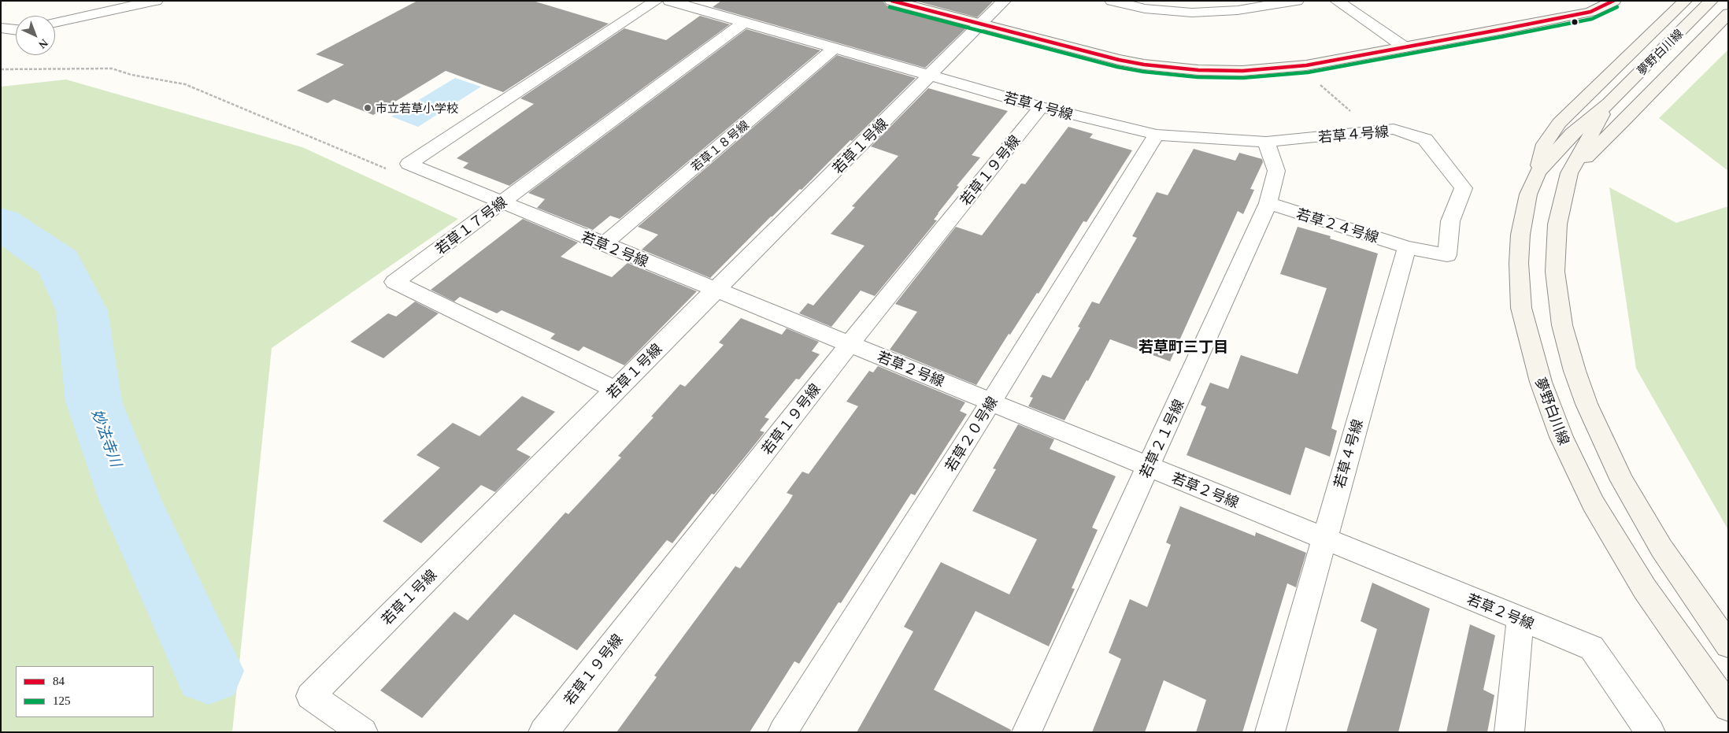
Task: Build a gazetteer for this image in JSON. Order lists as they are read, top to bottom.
{
  "streets": {
    "street": [
      "夢野白川線",
      "若草４号線",
      "若草１８号線",
      "若草１号線",
      "若草１９号線",
      "若草１７号線",
      "若草２４号線",
      "若草２号線",
      "若草２０号線",
      "若草２１号線"
    ]
  },
  "crossings": [
    ["若草４号線", "若草１８号線"],
    ["若草４号線", "若草１号線"],
    ["若草４号線", "若草１９号線"],
    ["若草４号線", "若草１７号線"],
    ["若草４号線", "若草２４号線"],
    ["若草４号線", "若草２号線"],
    ["若草４号線", "若草２０号線"],
    ["若草４号線", "若草２１号線"],
    ["若草１８号線", "若草２号線"],
    ["若草１号線", "若草１７号線"],
    ["若草１号線", "若草２号線"],
    ["若草１９号線", "若草２号線"],
    ["若草１７号線", "若草２号線"],
    ["若草２４号線", "若草２１号線"],
    ["若草２号線", "若草２０号線"],
    ["若草２号線", "若草２１号線"]
  ],
  "districts": ["若草町三丁目"],
  "water": ["妙法寺川"],
  "places": ["市立若草小学校"],
  "lines": ["transit line 84", "transit line 125"],
  "legend": ["84", "125"],
  "north": "bottom right"
}
